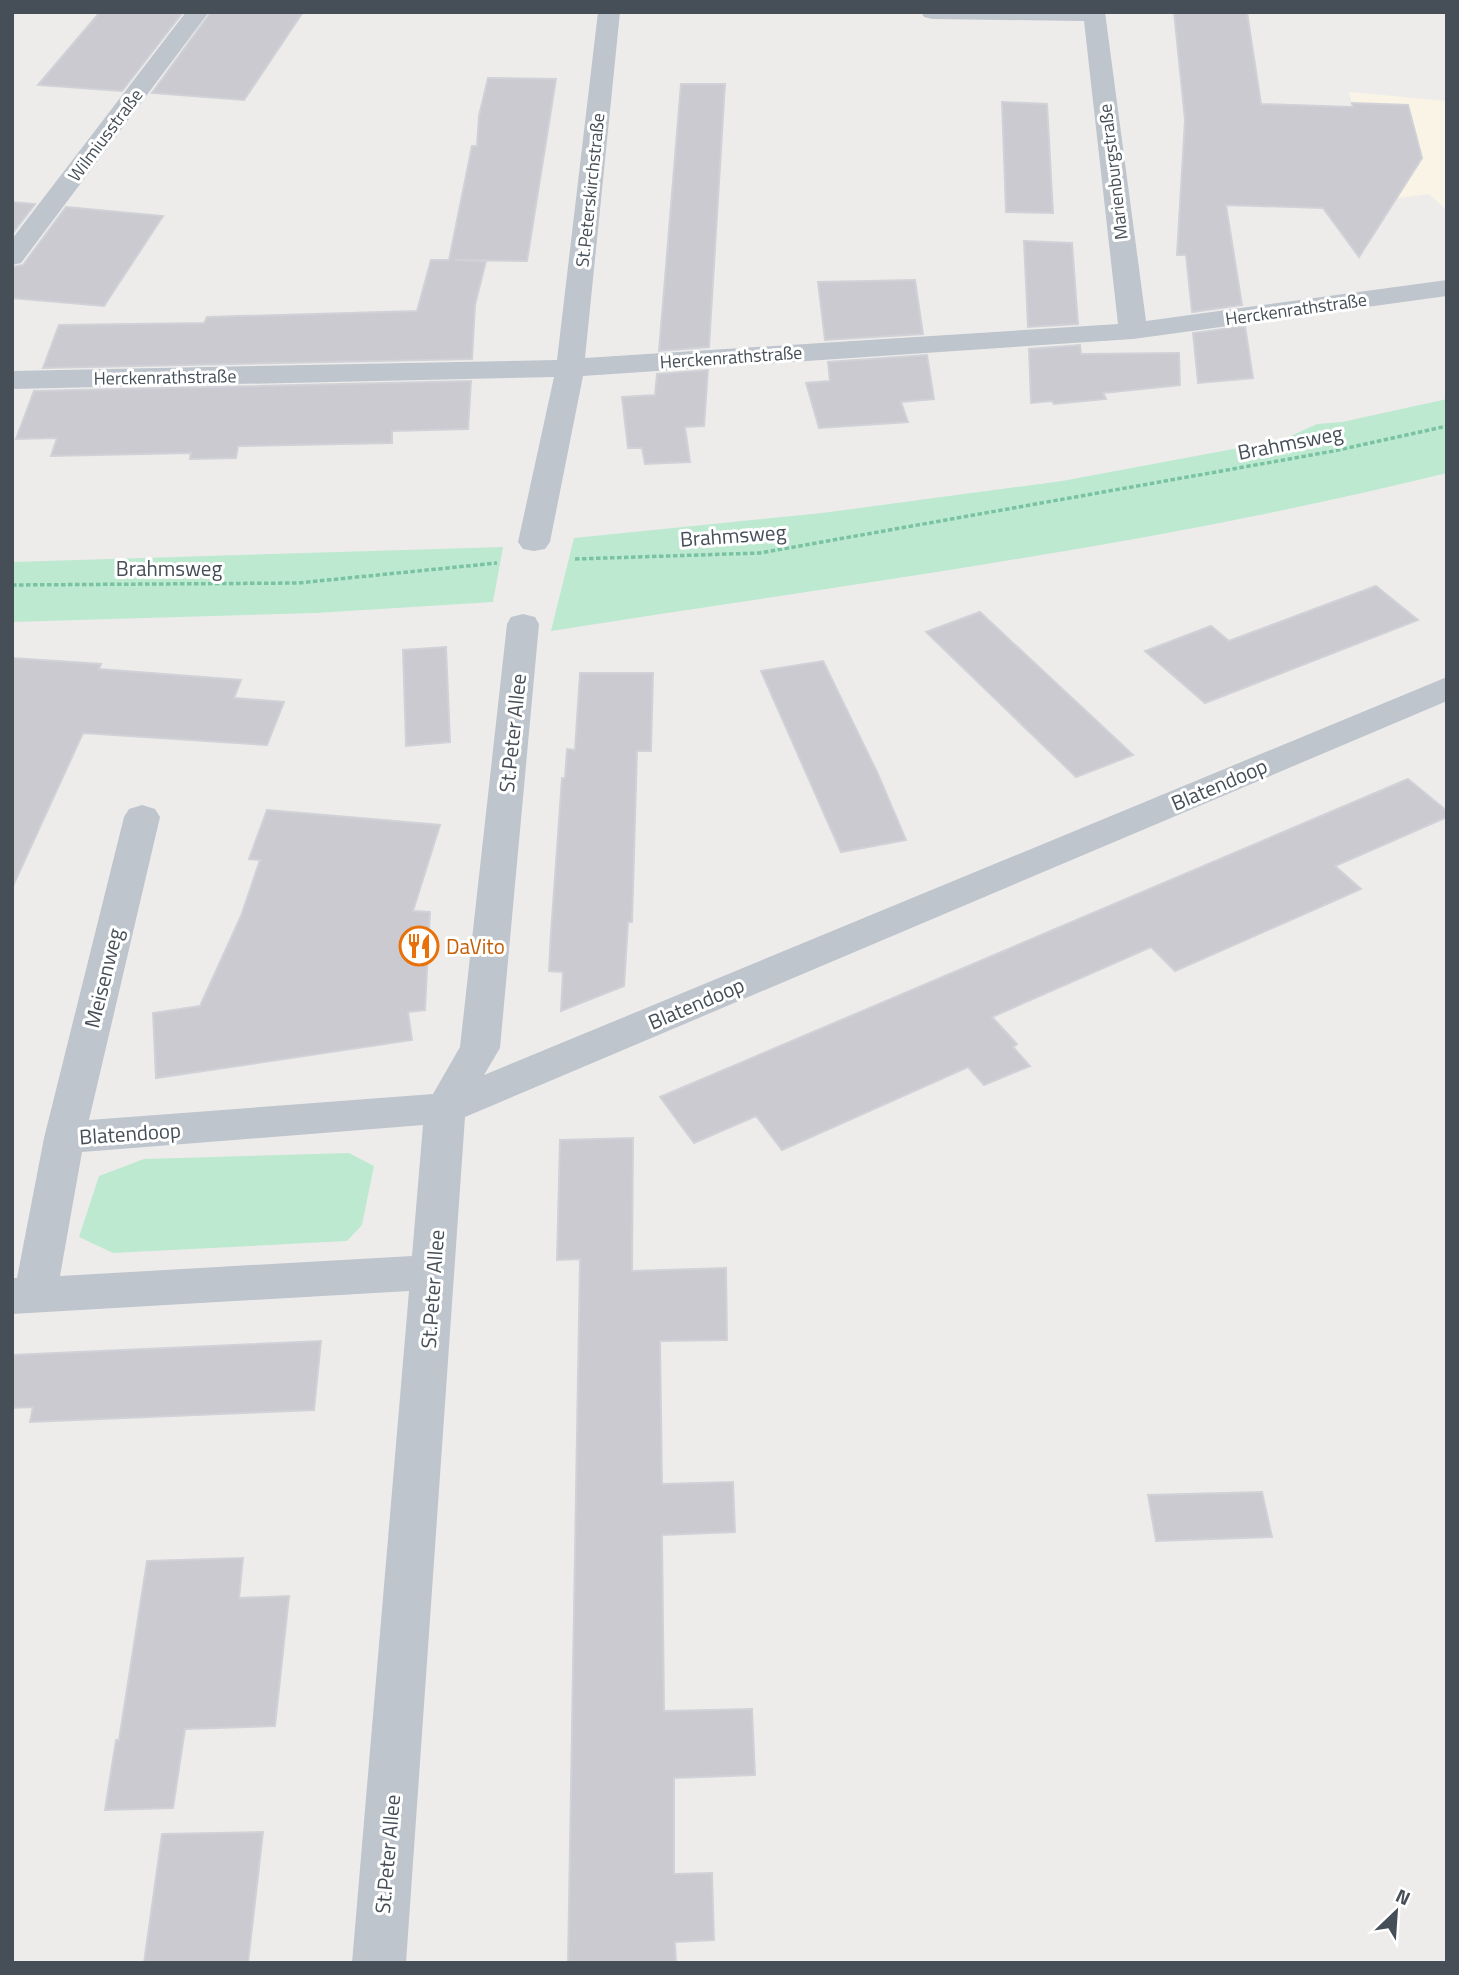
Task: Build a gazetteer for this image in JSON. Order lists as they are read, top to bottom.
{
  "streets": {
    "street": [
      "Wilmiusstraße",
      "Marienburgstraße",
      "St.Peterskirchstraße",
      "Herckenrathstraße",
      "St.Peter Allee",
      "Blatendoop",
      "Meisenweg"
    ],
    "path": ["Brahmsweg"]
  },
  "crossings": [
    ["Marienburgstraße", "Herckenrathstraße"],
    ["St.Peterskirchstraße", "Herckenrathstraße"],
    ["St.Peter Allee", "Blatendoop"],
    ["Blatendoop", "Meisenweg"]
  ],
  "places": {
    "restaurant": ["DaVito"]
  },
  "north": "top right"
}
